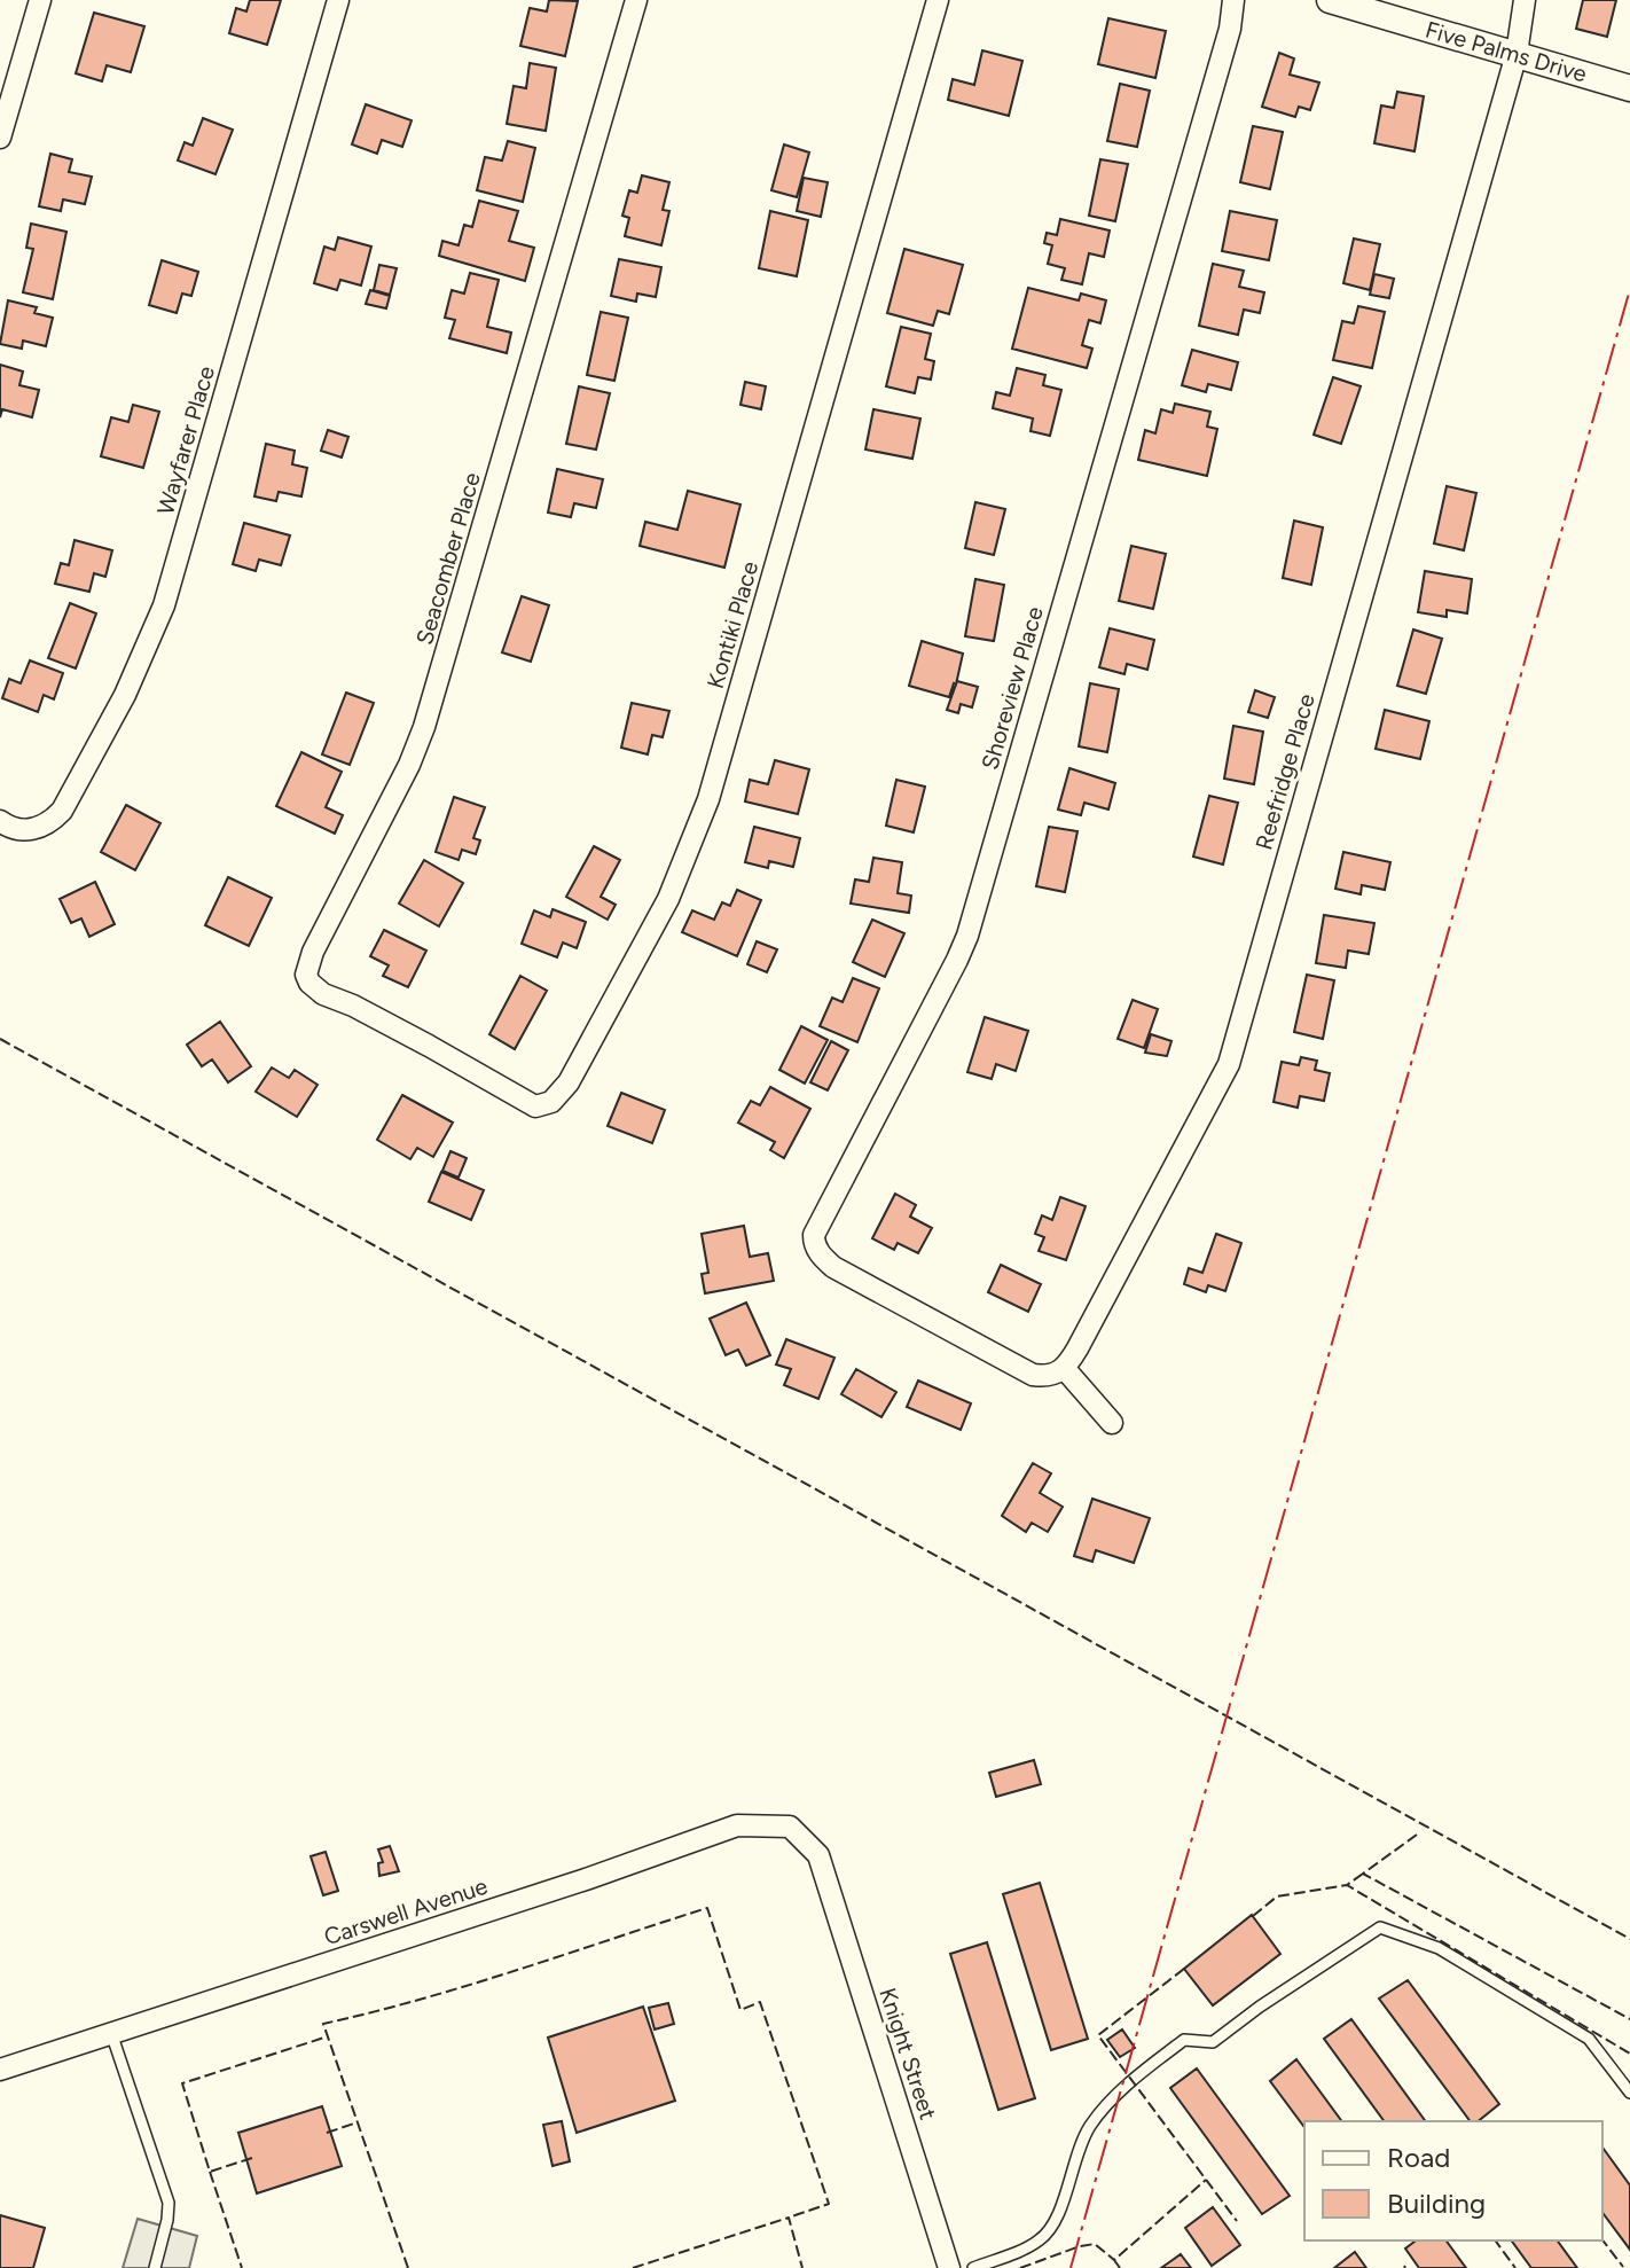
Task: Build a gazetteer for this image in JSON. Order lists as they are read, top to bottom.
{
  "streets": {
    "street": [
      "Five Palms Drive",
      "Wayfarer Place",
      "Seacomber Place",
      "Kontiki Place",
      "Shoreview Place",
      "Reefridge Place",
      "Carswell Avenue",
      "Knight Street"
    ]
  },
  "crossings": [
    ["Five Palms Drive", "Reefridge Place"],
    ["Seacomber Place", "Kontiki Place"],
    ["Shoreview Place", "Reefridge Place"],
    ["Carswell Avenue", "Knight Street"]
  ],
  "legend": ["Road", "Building"]
}
